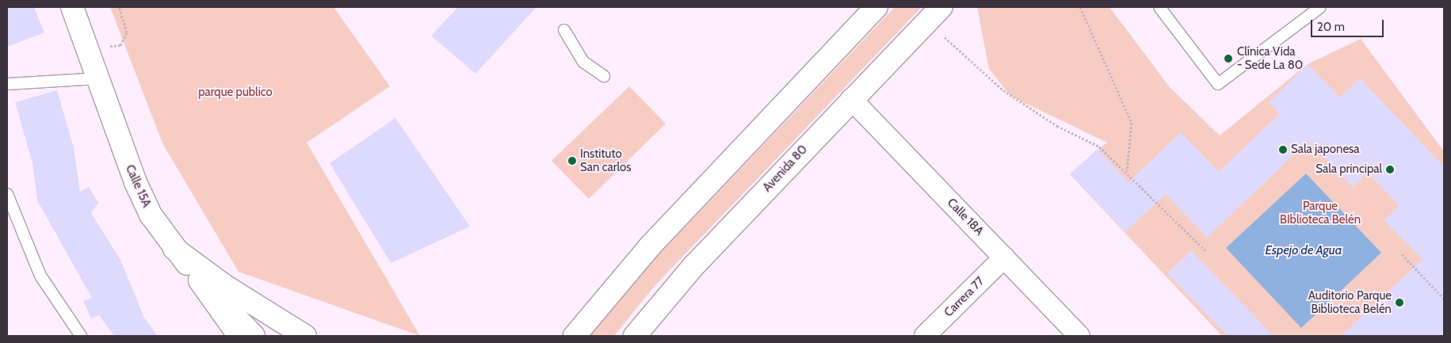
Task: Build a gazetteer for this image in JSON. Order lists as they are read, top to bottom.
{
  "streets": {
    "main road": ["Avenida 80", "Calle 15A"],
    "street": ["Calle 18A", "Carrera 77"]
  },
  "crossings": [
    ["Avenida 80", "Calle 18A"],
    ["Calle 18A", "Carrera 77"]
  ],
  "water": ["Espejo de Agua"],
  "parks": ["parque publico", "Parque BIblioteca Belén"],
  "places": [
    "Clínica Vida - Sede La 80",
    "Sala japonesa",
    "Instituto San carlos",
    "Sala principal",
    "Auditorio Parque Biblioteca Belén"
  ],
  "scale_bar": "20 m"
}
